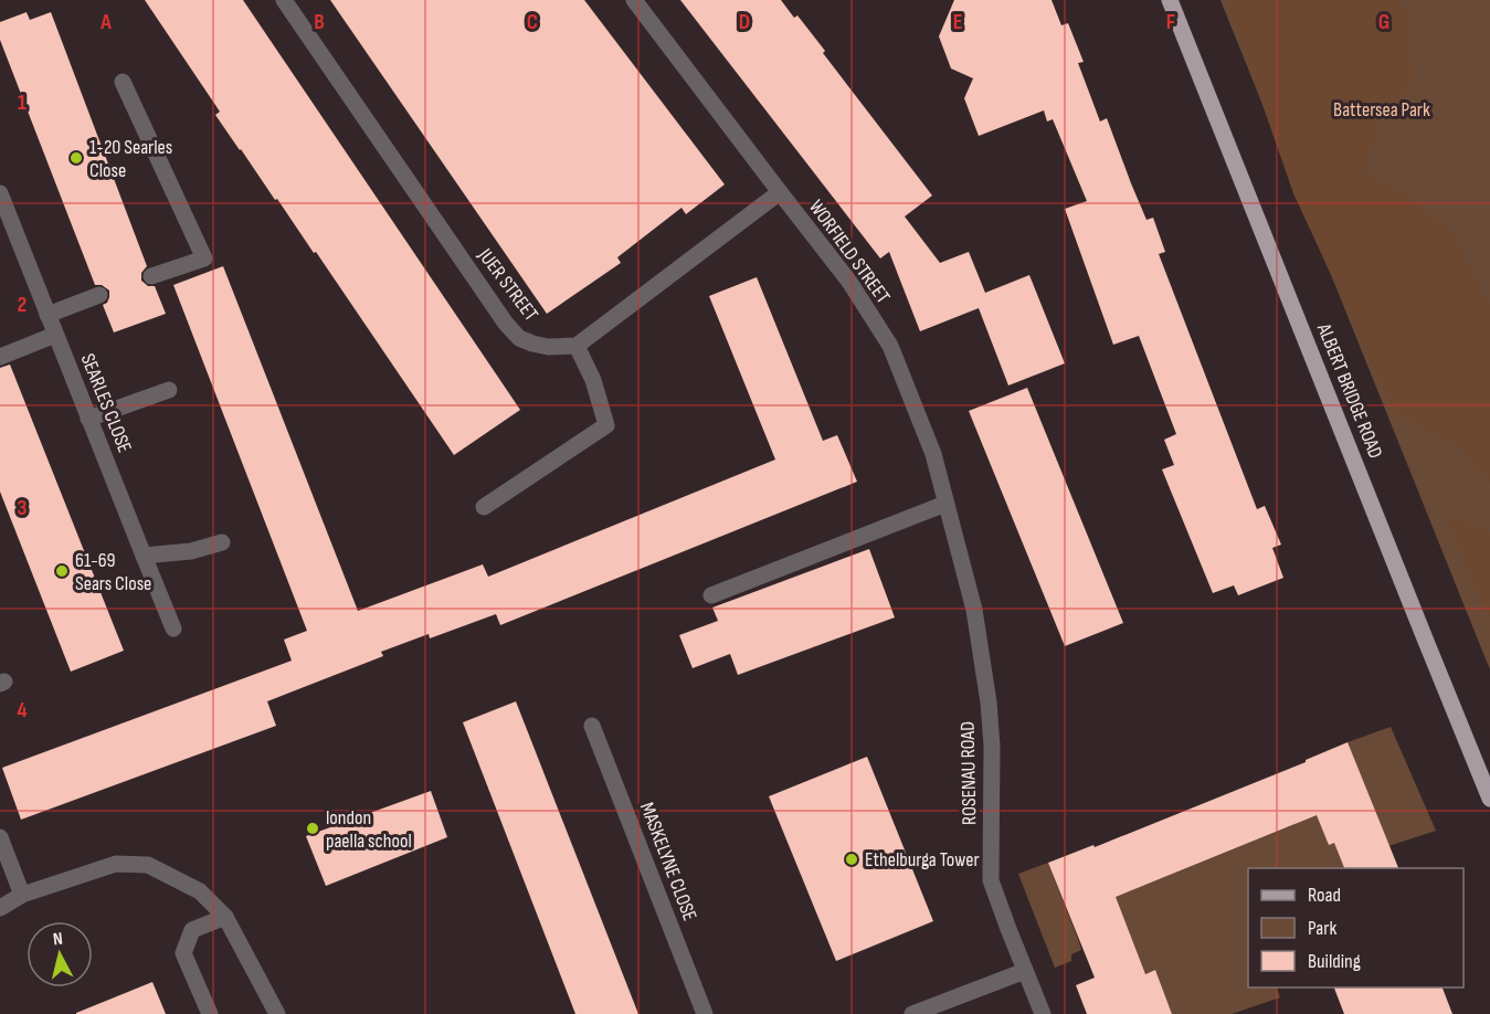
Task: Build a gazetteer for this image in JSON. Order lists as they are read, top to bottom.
{
  "streets": {
    "main road": ["ALBERT BRIDGE ROAD"],
    "street": [
      "WORFIELD STREET",
      "JUER STREET",
      "SEARLES CLOSE",
      "ROSENAU ROAD",
      "MASKELYNE CLOSE"
    ]
  },
  "crossings": [
    ["WORFIELD STREET", "ROSENAU ROAD"]
  ],
  "parks": ["Battersea Park"],
  "places": [
    "1-20 Searles Close",
    "61-69 Sears Close",
    "london paella school",
    "Ethelburga Tower"
  ],
  "legend": ["Road", "Park", "Building"],
  "north": "top",
  "grid": {
    "columns": [
      "A",
      "B",
      "C",
      "D",
      "E",
      "F",
      "G"
    ],
    "rows": [
      "1",
      "2",
      "3",
      "4"
    ]
  }
}
